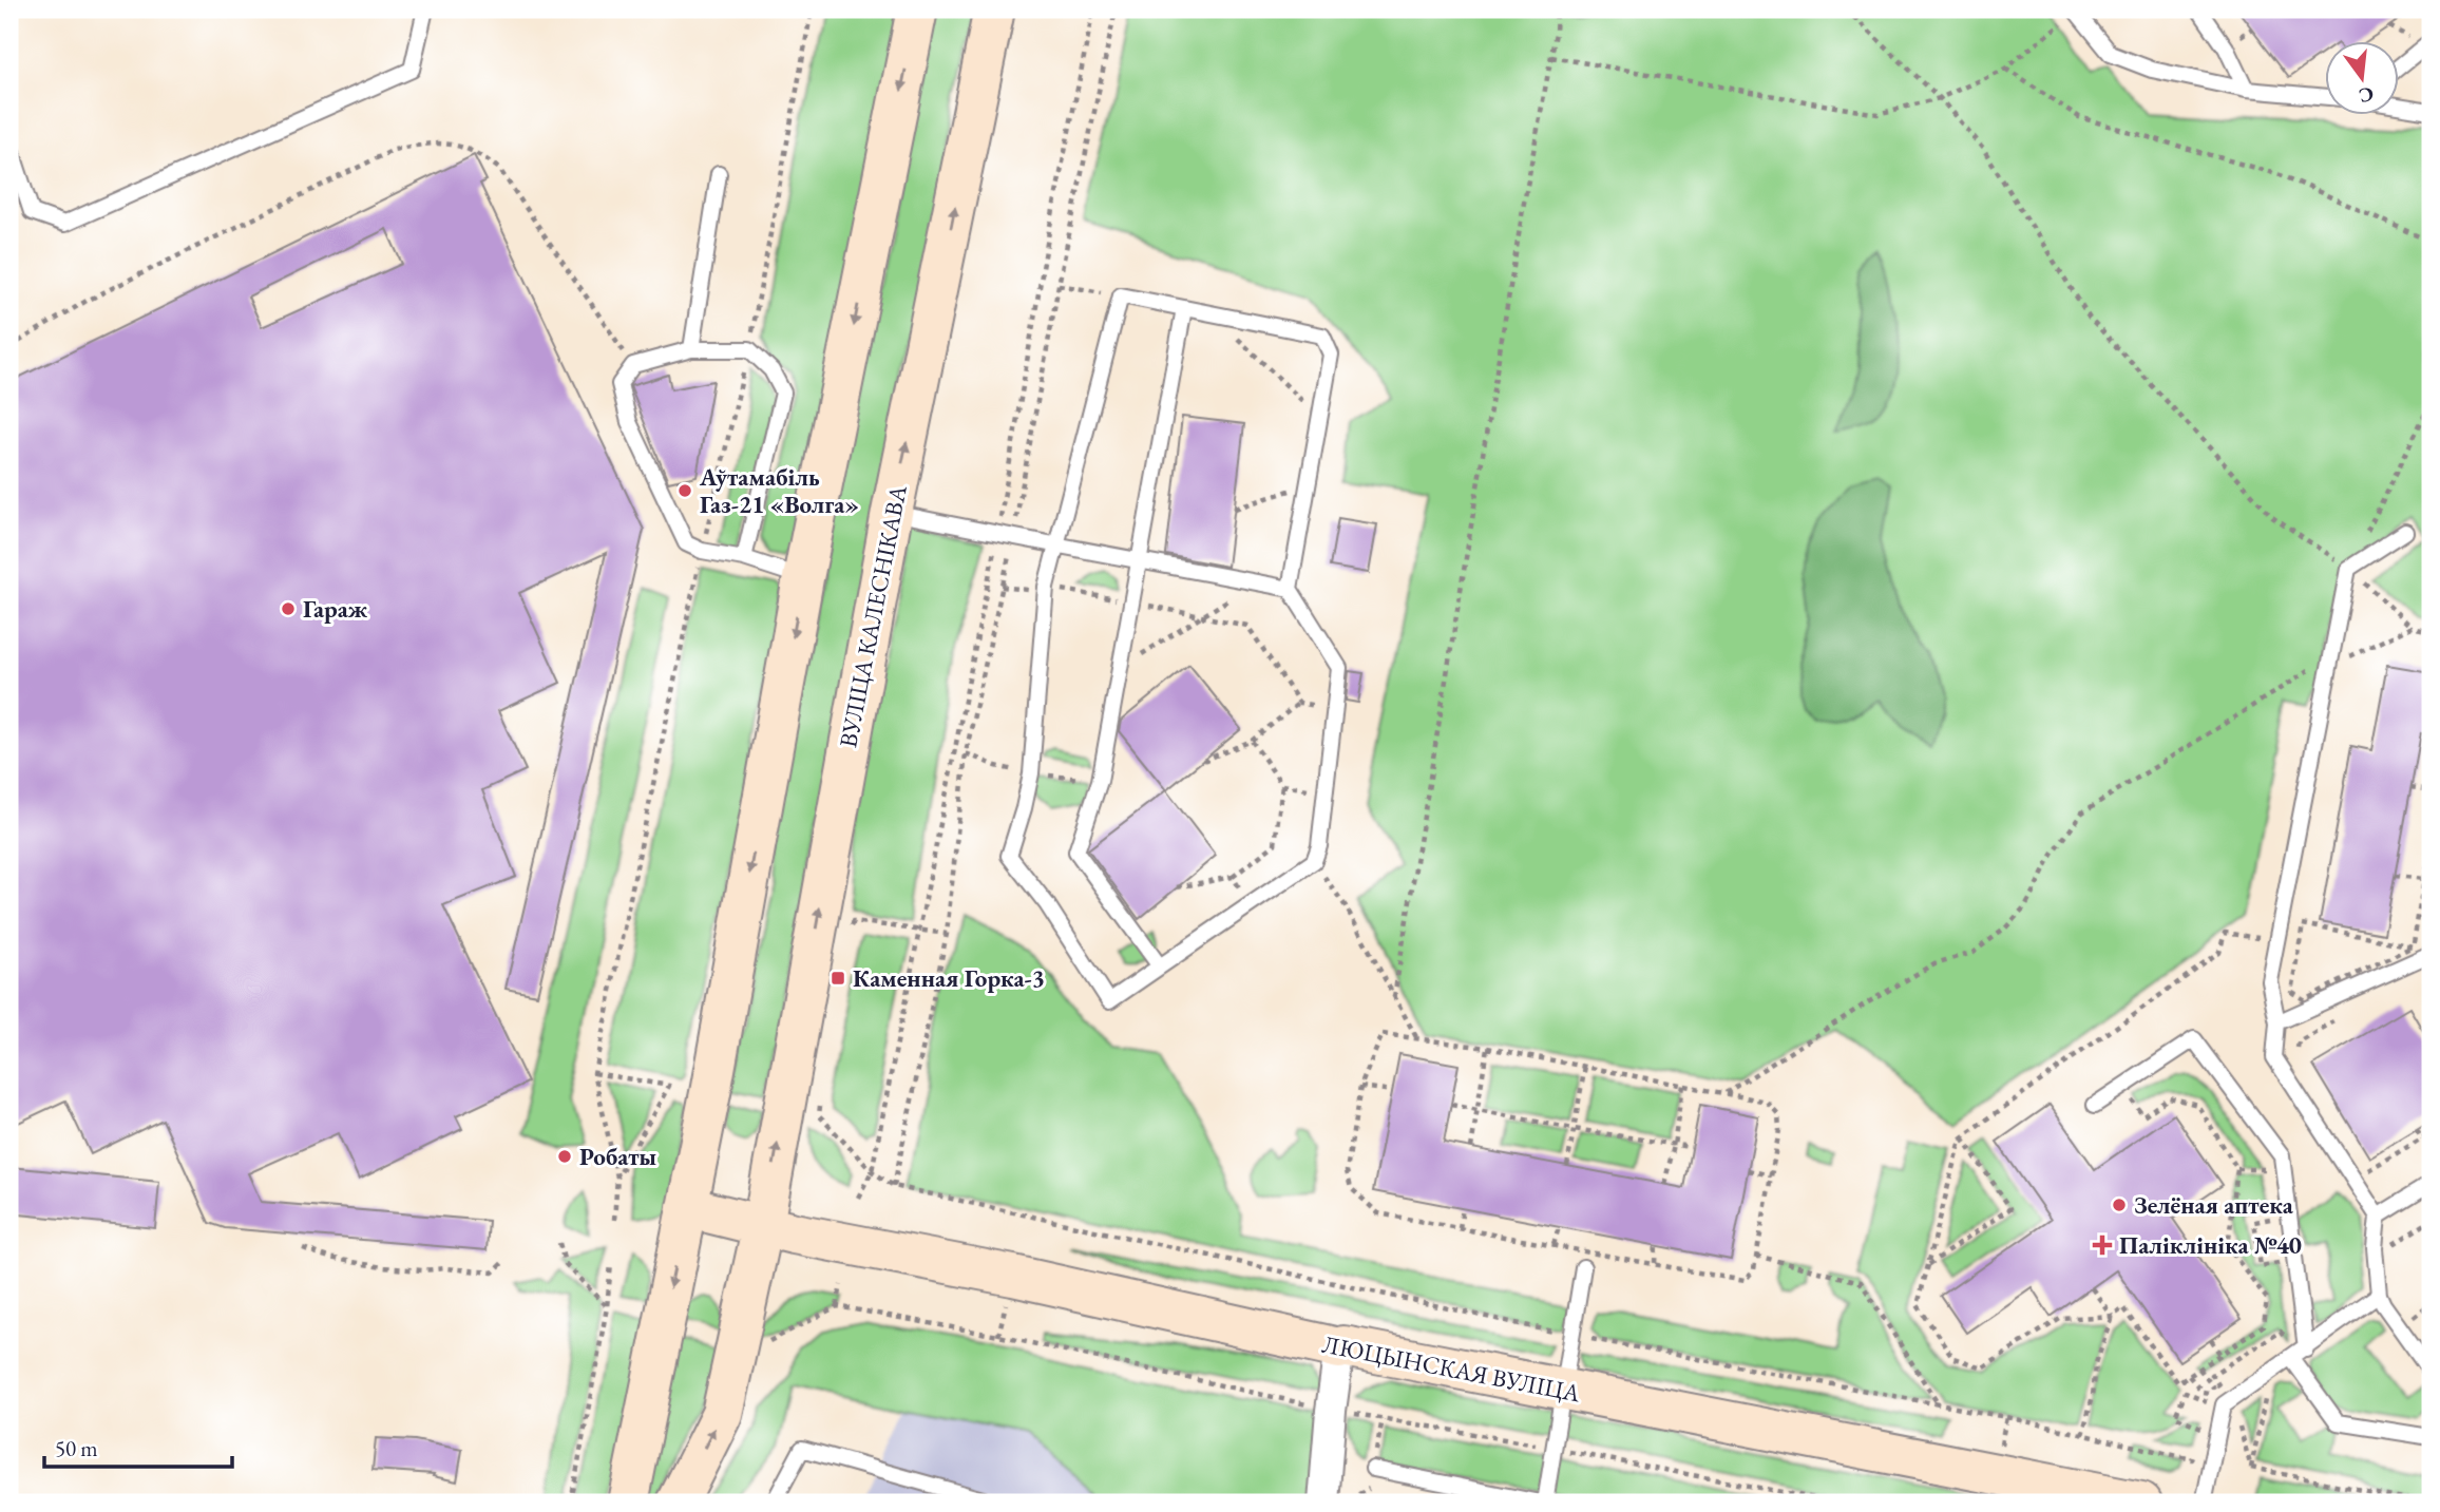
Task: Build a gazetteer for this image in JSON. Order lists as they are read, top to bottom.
{
  "streets": {
    "main road": ["ВУЛІЦА КАЛЕСНІКАВА", "ЛЮЦЫНСКАЯ ВУЛІЦА"]
  },
  "crossings": [
    ["ВУЛІЦА КАЛЕСНІКАВА", "ЛЮЦЫНСКАЯ ВУЛІЦА"]
  ],
  "places": {
    "other": [
      "Аўтамабіль Газ-21 «Волга»",
      "Гараж",
      "Робаты",
      "Зелёная аптека"
    ],
    "transit": ["Каменная Горка-3"],
    "health": ["Паліклініка №40"]
  },
  "scale_bar": "50 m",
  "north": "bottom"
}
